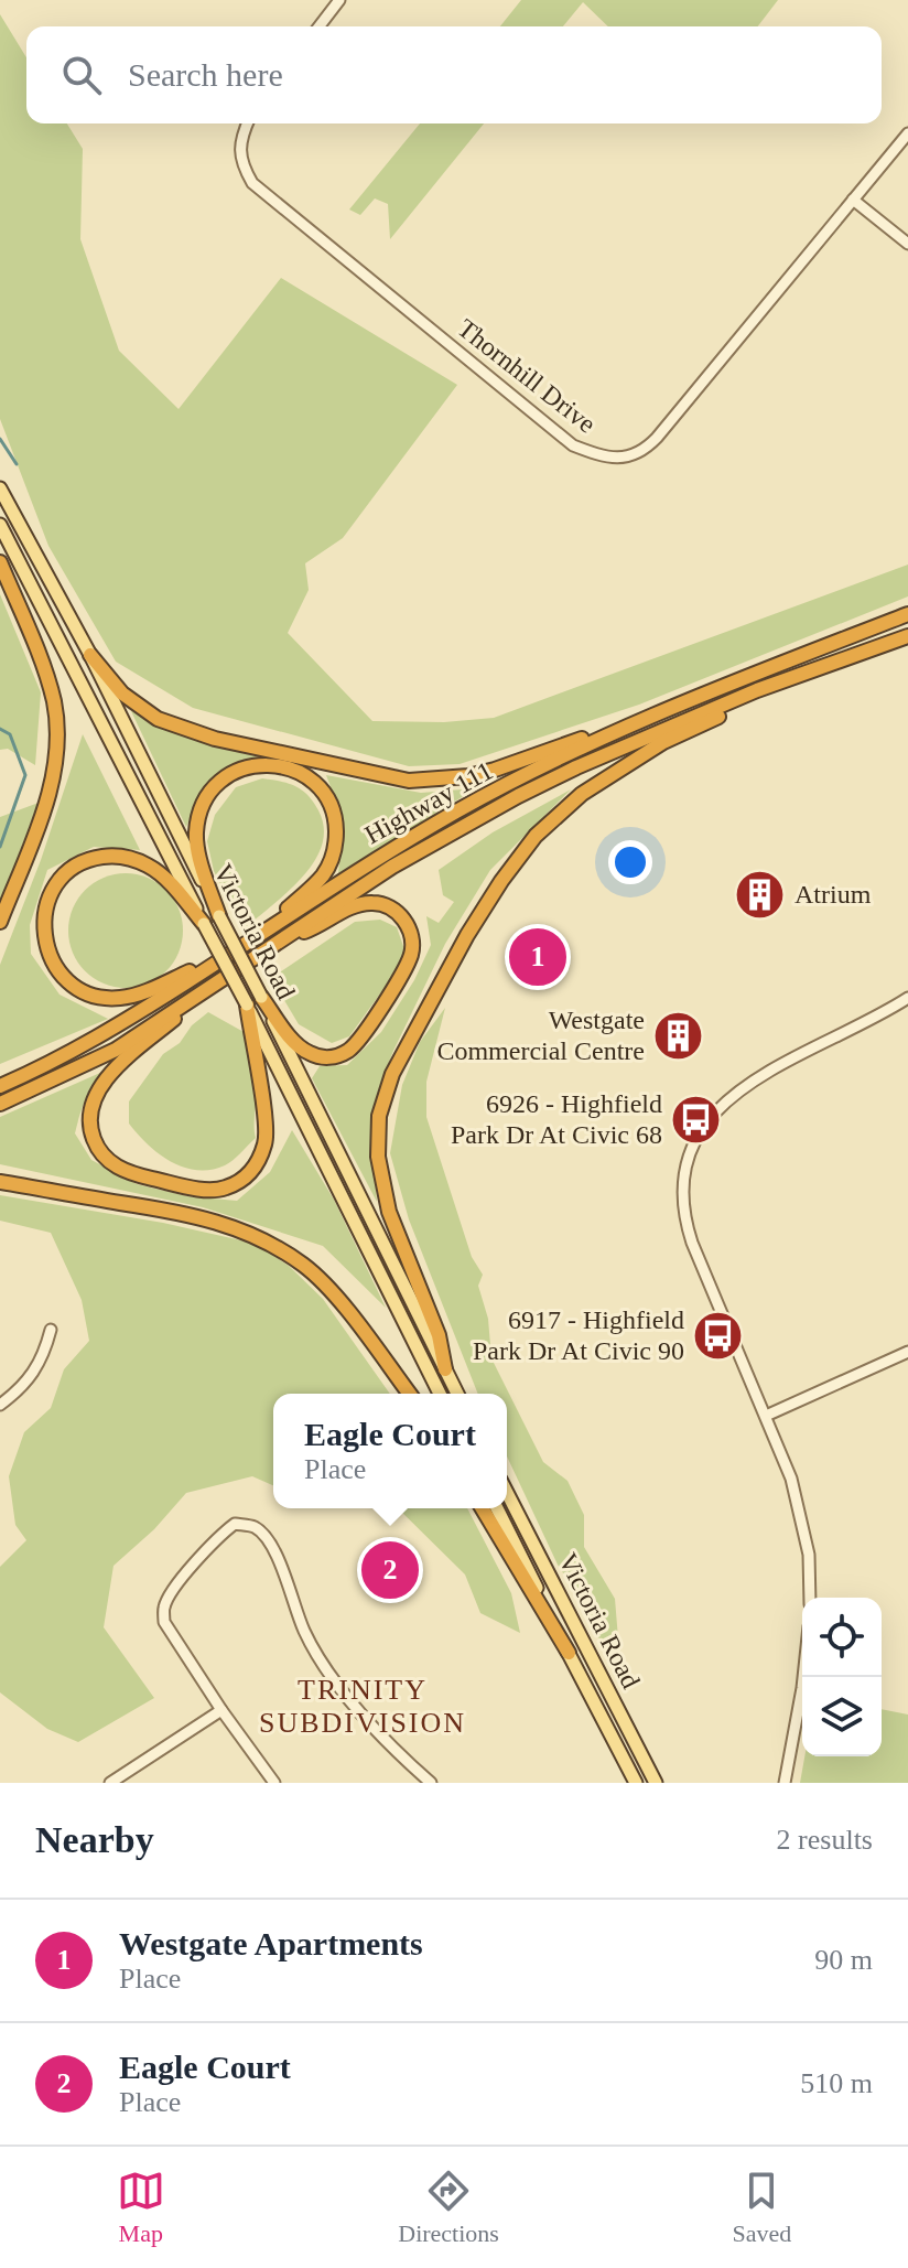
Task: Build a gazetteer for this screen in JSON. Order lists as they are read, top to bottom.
{
  "streets": {
    "highway": ["Highway 111"],
    "main road": ["Victoria Road"],
    "street": ["Thornhill Drive"]
  },
  "districts": ["TRINITY SUBDIVISION"],
  "places": {
    "building": ["Atrium", "Westgate Commercial Centre"],
    "bus stop": ["6926 - Highfield Park Dr At Civic 68", "6917 - Highfield Park Dr At Civic 90"]
  },
  "page": {
    "search": "Search here",
    "pins": ["1", "2"],
    "popup": ["Eagle Court", "Place"],
    "heading": ["Nearby", "2 results"],
    "list": [
      {
        "mark": "1",
        "name": "Westgate Apartments",
        "note": "Place",
        "value": "90 m"
      },
      {
        "mark": "2",
        "name": "Eagle Court",
        "note": "Place",
        "value": "510 m"
      }
    ],
    "nav": ["Map", "Directions", "Saved"]
  }
}
